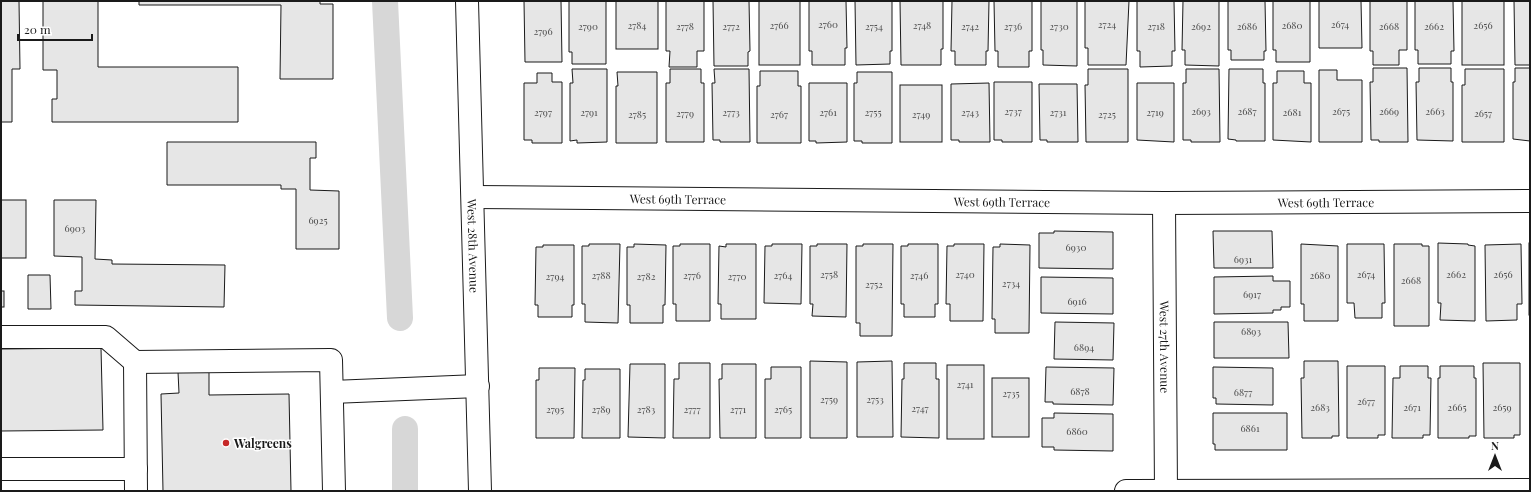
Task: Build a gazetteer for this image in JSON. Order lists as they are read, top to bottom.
{
  "streets": {
    "street": ["West 69th Terrace", "West 28th Avenue", "West 27th Avenue"]
  },
  "crossings": [
    ["West 69th Terrace", "West 28th Avenue"],
    ["West 69th Terrace", "West 27th Avenue"]
  ],
  "places": ["Walgreens"],
  "house_numbers": [
    "2760",
    "2724",
    "2674",
    "2784",
    "2766",
    "2748",
    "2680",
    "2656",
    "2790",
    "2778",
    "2772",
    "2754",
    "2742",
    "2736",
    "2730",
    "2718",
    "2692",
    "2686",
    "2668",
    "2662",
    "2796",
    "2737",
    "2693",
    "2687",
    "2675",
    "2669",
    "2663",
    "2797",
    "2791",
    "2773",
    "2761",
    "2755",
    "2743",
    "2731",
    "2719",
    "2681",
    "2779",
    "2657",
    "2785",
    "2767",
    "2749",
    "2725",
    "6925",
    "6903",
    "6930",
    "6931",
    "2758",
    "2740",
    "2674",
    "2662",
    "2656",
    "2788",
    "2776",
    "2764",
    "2746",
    "2680",
    "2794",
    "2782",
    "2770",
    "2668",
    "2734",
    "2752",
    "6917",
    "6916",
    "6893",
    "6894",
    "2741",
    "6878",
    "6877",
    "2735",
    "2759",
    "2753",
    "2677",
    "2683",
    "2671",
    "2665",
    "2659",
    "2747",
    "2795",
    "2789",
    "2783",
    "2777",
    "2771",
    "2765",
    "6861",
    "6860"
  ],
  "scale_bar": "20 m",
  "north": "top"
}
